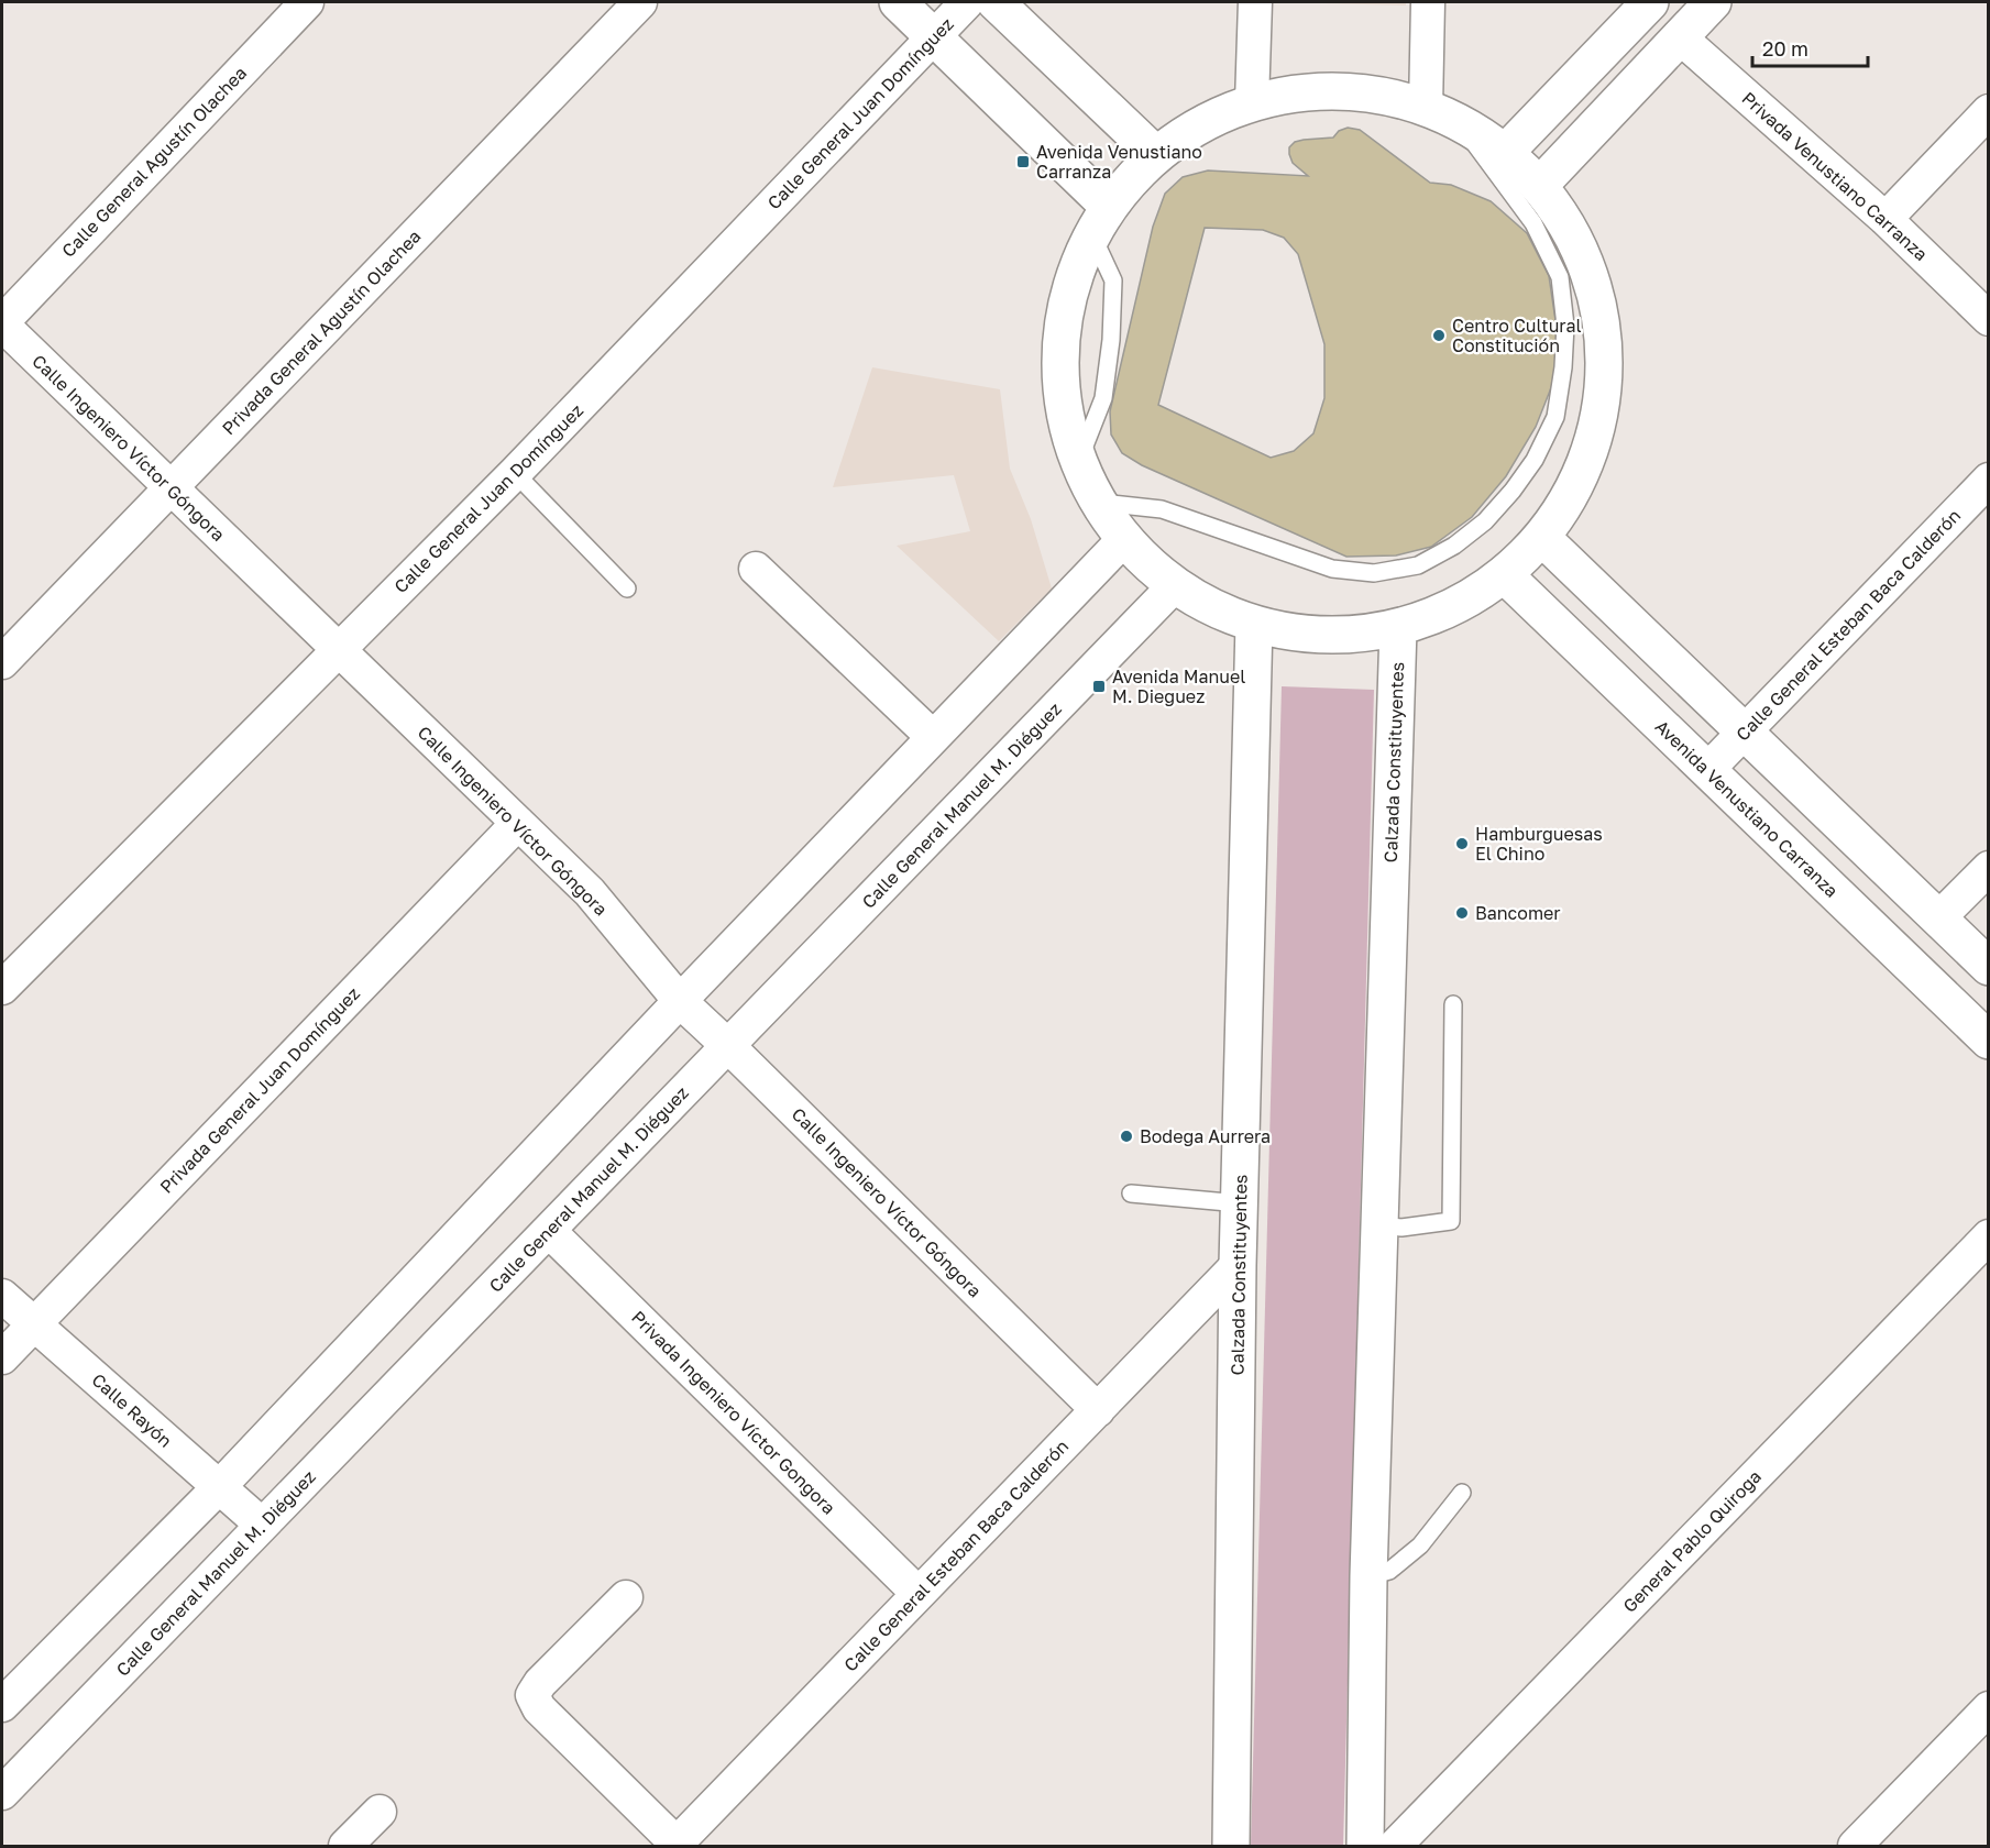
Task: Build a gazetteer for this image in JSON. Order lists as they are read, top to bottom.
{
  "streets": {
    "street": [
      "Calle General Juan Domínguez",
      "Calle General Agustín Olachea",
      "Privada Venustiano Carranza",
      "Privada General Agustín Olachea",
      "Calle Ingeniero Víctor Góngora",
      "Calle General Esteban Baca Calderón",
      "Calzada Constituyentes",
      "Calle General Manuel M. Diéguez",
      "Avenida Venustiano Carranza",
      "Privada General Juan Domínguez",
      "Calle Rayón",
      "Privada Ingeniero Víctor Gongora",
      "General Pablo Quiroga"
    ]
  },
  "crossings": [
    ["Calle General Juan Domínguez", "Calle Ingeniero Víctor Góngora"],
    ["Calle General Agustín Olachea", "Calle Ingeniero Víctor Góngora"],
    ["Privada General Agustín Olachea", "Calle Ingeniero Víctor Góngora"],
    ["Calle Ingeniero Víctor Góngora", "Calle General Esteban Baca Calderón"],
    ["Calle Ingeniero Víctor Góngora", "Calle General Manuel M. Diéguez"],
    ["Calle Ingeniero Víctor Góngora", "Privada General Juan Domínguez"],
    ["Calle General Esteban Baca Calderón", "Calzada Constituyentes"],
    ["Calle General Esteban Baca Calderón", "Avenida Venustiano Carranza"],
    ["Calle General Esteban Baca Calderón", "Privada Ingeniero Víctor Gongora"],
    ["Calle General Manuel M. Diéguez", "Calle Rayón"],
    ["Calle General Manuel M. Diéguez", "Privada Ingeniero Víctor Gongora"],
    ["Privada General Juan Domínguez", "Calle Rayón"]
  ],
  "places": {
    "transit": ["Avenida Venustiano Carranza", "Avenida Manuel M. Dieguez"],
    "other": [
      "Centro Cultural Constitución",
      "Hamburguesas El Chino",
      "Bancomer",
      "Bodega Aurrera"
    ]
  },
  "scale_bar": "20 m"
}
